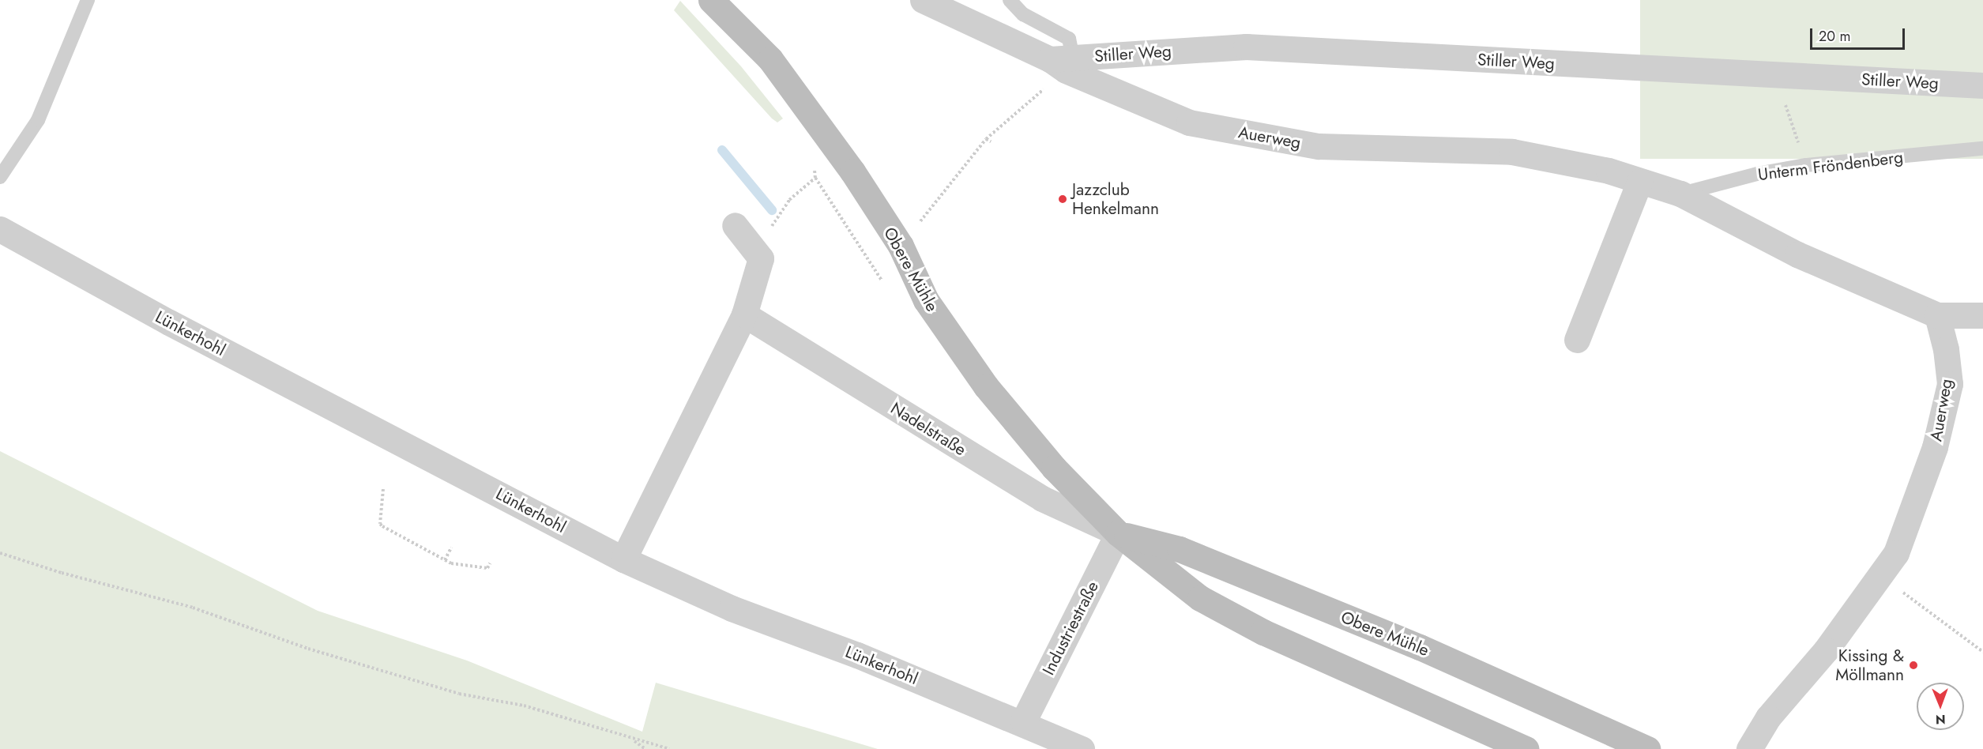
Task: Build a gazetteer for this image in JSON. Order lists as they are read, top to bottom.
{
  "streets": {
    "main road": ["Obere Mühle"],
    "street": [
      "Stiller Weg",
      "Auerweg",
      "Lünkerhohl",
      "Nadelstraße",
      "Industriestraße"
    ],
    "lane": ["Unterm Fröndenberg"]
  },
  "crossings": [
    ["Stiller Weg", "Auerweg"],
    ["Auerweg", "Unterm Fröndenberg"],
    ["Obere Mühle", "Nadelstraße"],
    ["Obere Mühle", "Industriestraße"],
    ["Lünkerhohl", "Industriestraße"],
    ["Nadelstraße", "Industriestraße"]
  ],
  "places": ["Jazzclub Henkelmann", "Kissing & Möllmann"],
  "scale_bar": "20 m",
  "north": "bottom"
}
